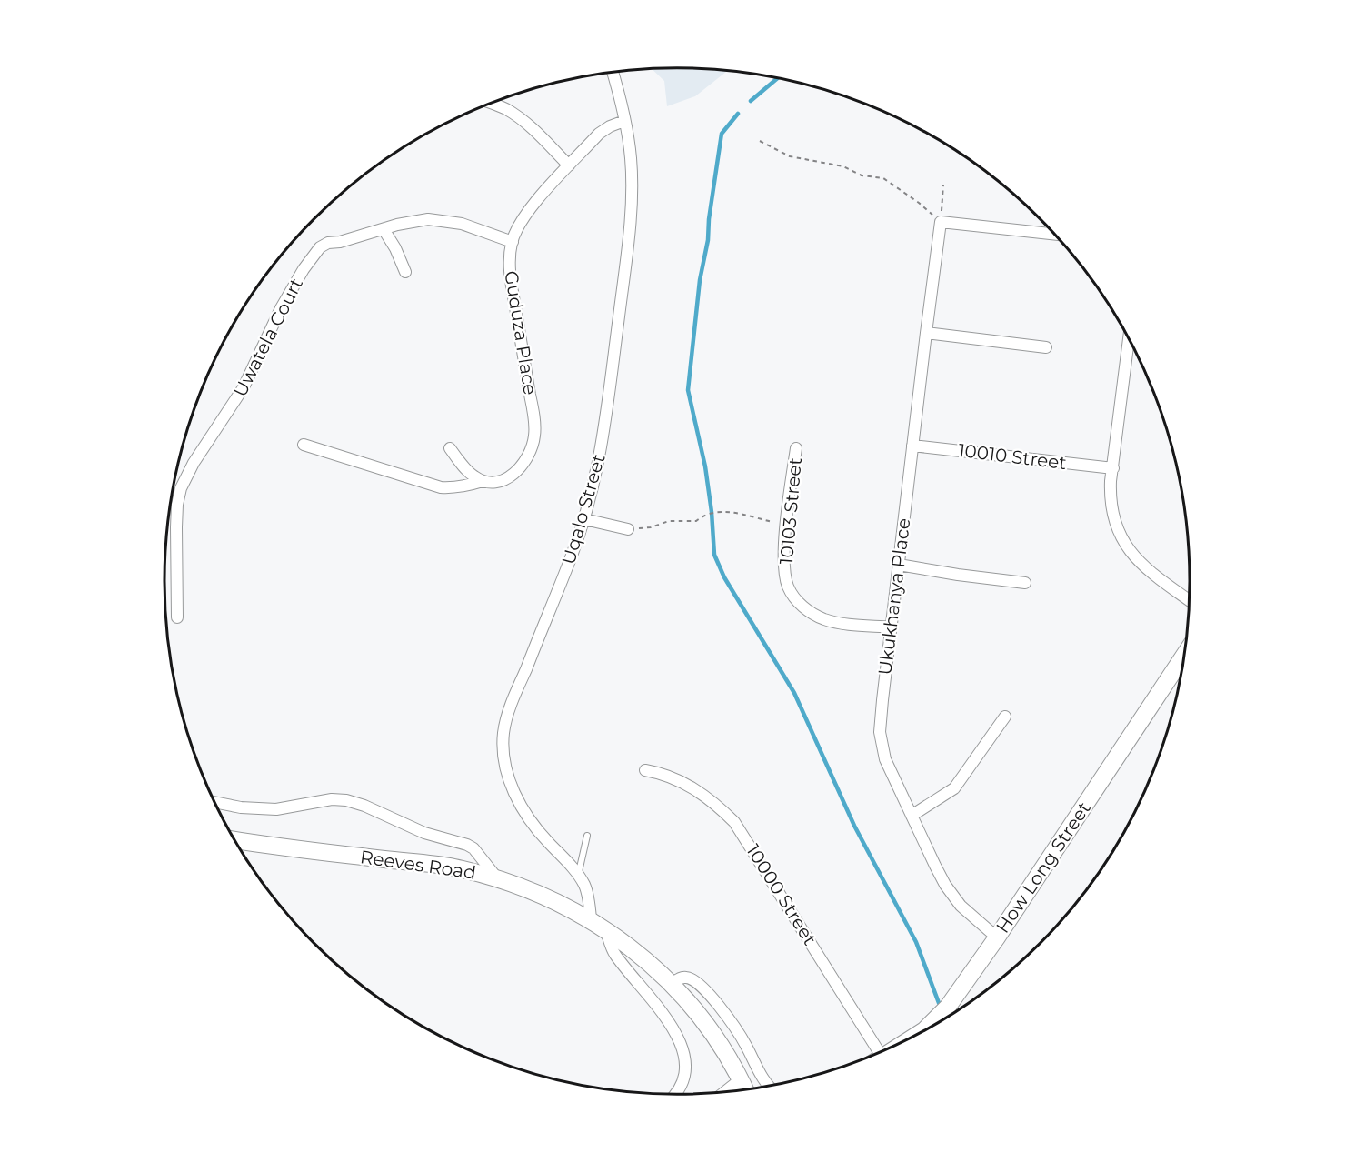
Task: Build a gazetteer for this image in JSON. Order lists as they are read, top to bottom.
{
  "streets": {
    "street": [
      "Guduza Place",
      "Uwatela Court",
      "10010 Street",
      "Uqalo Street",
      "10103 Street",
      "Ukukhanya Place",
      "Reeves Road",
      "How Long Street",
      "10000 Street"
    ]
  },
  "crossings": [
    ["Guduza Place", "Uwatela Court"],
    ["Guduza Place", "Uqalo Street"],
    ["10010 Street", "Ukukhanya Place"],
    ["Uqalo Street", "Reeves Road"],
    ["10103 Street", "Ukukhanya Place"],
    ["Ukukhanya Place", "How Long Street"]
  ]
}
